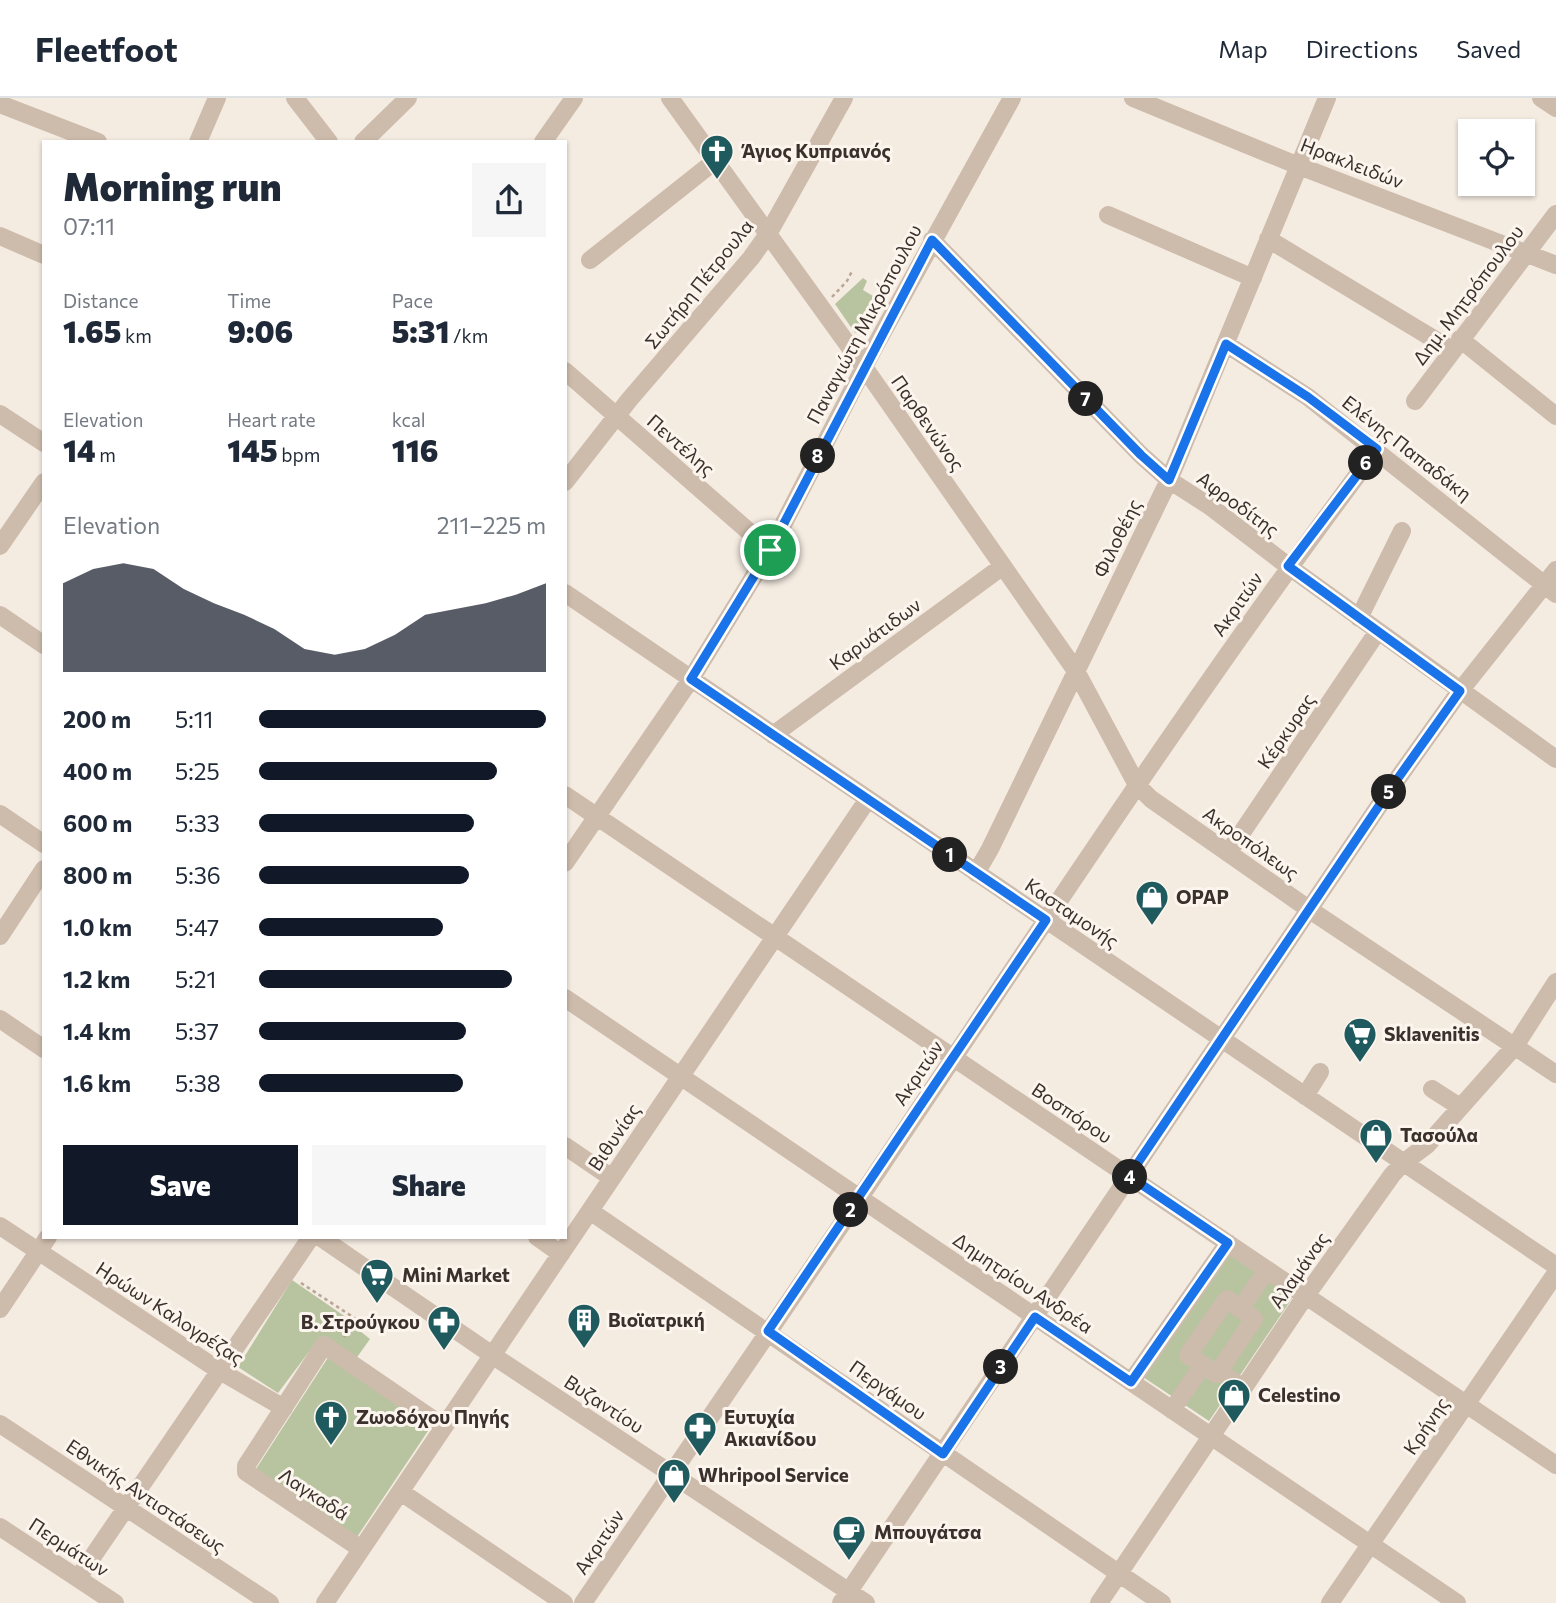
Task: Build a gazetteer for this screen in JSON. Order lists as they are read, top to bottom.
{
  "streets": {
    "street": [
      "Ηρακλειδών",
      "Σωτήρη Πέτρουλα",
      "Δημ. Μητρόπουλου",
      "Παναγιώτη Μικρόπουλου",
      "Παρθενώνος",
      "Πεντέλης",
      "Ελένης Παπαδάκη",
      "Αφροδίτης",
      "Φιλοθέης",
      "Ακριτών",
      "Καρυάτιδων",
      "Κέρκυρας",
      "Ακροπόλεως",
      "Κασταμονής",
      "Βοσπόρου",
      "Βιθυνίας",
      "Αλαμάνας",
      "Δημητρίου Ανδρέα",
      "Ηρώων Καλογρέζας",
      "Περγάμου",
      "Βυζαντίου",
      "Κρήνης",
      "Λαγκαδά",
      "Εθνικής Αντιστάσεως",
      "Περμάτων"
    ]
  },
  "crossings": [
    ["Ηρακλειδών", "Δημ. Μητρόπουλου"],
    ["Ηρακλειδών", "Φιλοθέης"],
    ["Σωτήρη Πέτρουλα", "Παρθενώνος"],
    ["Σωτήρη Πέτρουλα", "Πεντέλης"],
    ["Παναγιώτη Μικρόπουλου", "Παρθενώνος"],
    ["Παναγιώτη Μικρόπουλου", "Πεντέλης"],
    ["Παναγιώτη Μικρόπουλου", "Αφροδίτης"],
    ["Παναγιώτη Μικρόπουλου", "Κασταμονής"],
    ["Παρθενώνος", "Φιλοθέης"],
    ["Παρθενώνος", "Καρυάτιδων"],
    ["Παρθενώνος", "Ακροπόλεως"],
    ["Ελένης Παπαδάκη", "Φιλοθέης"],
    ["Αφροδίτης", "Φιλοθέης"],
    ["Αφροδίτης", "Ακριτών"],
    ["Αφροδίτης", "Κέρκυρας"],
    ["Φιλοθέης", "Ακροπόλεως"],
    ["Φιλοθέης", "Κασταμονής"],
    ["Ακριτών", "Ακροπόλεως"],
    ["Ακριτών", "Κασταμονής"],
    ["Ακριτών", "Βοσπόρου"],
    ["Ακριτών", "Δημητρίου Ανδρέα"],
    ["Ακριτών", "Περγάμου"],
    ["Ακριτών", "Βυζαντίου"],
    ["Καρυάτιδων", "Κασταμονής"],
    ["Κέρκυρας", "Ακροπόλεως"],
    ["Ακροπόλεως", "Αλαμάνας"],
    ["Κασταμονής", "Βιθυνίας"],
    ["Κασταμονής", "Αλαμάνας"],
    ["Βοσπόρου", "Βιθυνίας"],
    ["Βοσπόρου", "Αλαμάνας"],
    ["Βοσπόρου", "Κρήνης"],
    ["Βιθυνίας", "Δημητρίου Ανδρέα"],
    ["Βιθυνίας", "Περγάμου"],
    ["Βιθυνίας", "Βυζαντίου"],
    ["Βιθυνίας", "Λαγκαδά"],
    ["Αλαμάνας", "Δημητρίου Ανδρέα"],
    ["Αλαμάνας", "Περγάμου"],
    ["Δημητρίου Ανδρέα", "Κρήνης"],
    ["Ηρώων Καλογρέζας", "Λαγκαδά"]
  ],
  "places": {
    "church": ["Άγιος Κυπριανός", "Ζωοδόχου Πηγής"],
    "shop": [
      "OPAP",
      "Τασούλα",
      "Celestino",
      "Whripool Service"
    ],
    "supermarket": ["Sklavenitis", "Mini Market"],
    "building": ["Βιοϊατρική"],
    "pharmacy": ["Β. Στρούγκου", "Ευτυχία Ακιανίδου"],
    "cafe": ["Μπουγάτσα"]
  },
  "page": {
    "header": "Fleetfoot",
    "nav": ["Map", "Directions", "Saved"],
    "heading": ["Morning run", "07:11"],
    "stats": [
      ["Distance", "1.65 km"],
      ["Time", "9:06"],
      ["Pace", "5:31 /km"],
      ["Elevation", "14 m"],
      ["Heart rate", "145 bpm"],
      ["kcal", "116"]
    ],
    "pins": [
      "7",
      "8",
      "6",
      "5",
      "1",
      "4",
      "2",
      "3"
    ],
    "chart": ["Elevation", "211–225 m"],
    "list": [
      {
        "name": "200 m",
        "note": "5:11"
      },
      {
        "name": "400 m",
        "note": "5:25"
      },
      {
        "name": "600 m",
        "note": "5:33"
      },
      {
        "name": "800 m",
        "note": "5:36"
      },
      {
        "name": "1.0 km",
        "note": "5:47"
      },
      {
        "name": "1.2 km",
        "note": "5:21"
      },
      {
        "name": "1.4 km",
        "note": "5:37"
      },
      {
        "name": "1.6 km",
        "note": "5:38"
      }
    ],
    "buttons": ["Save", "Share"]
  }
}
